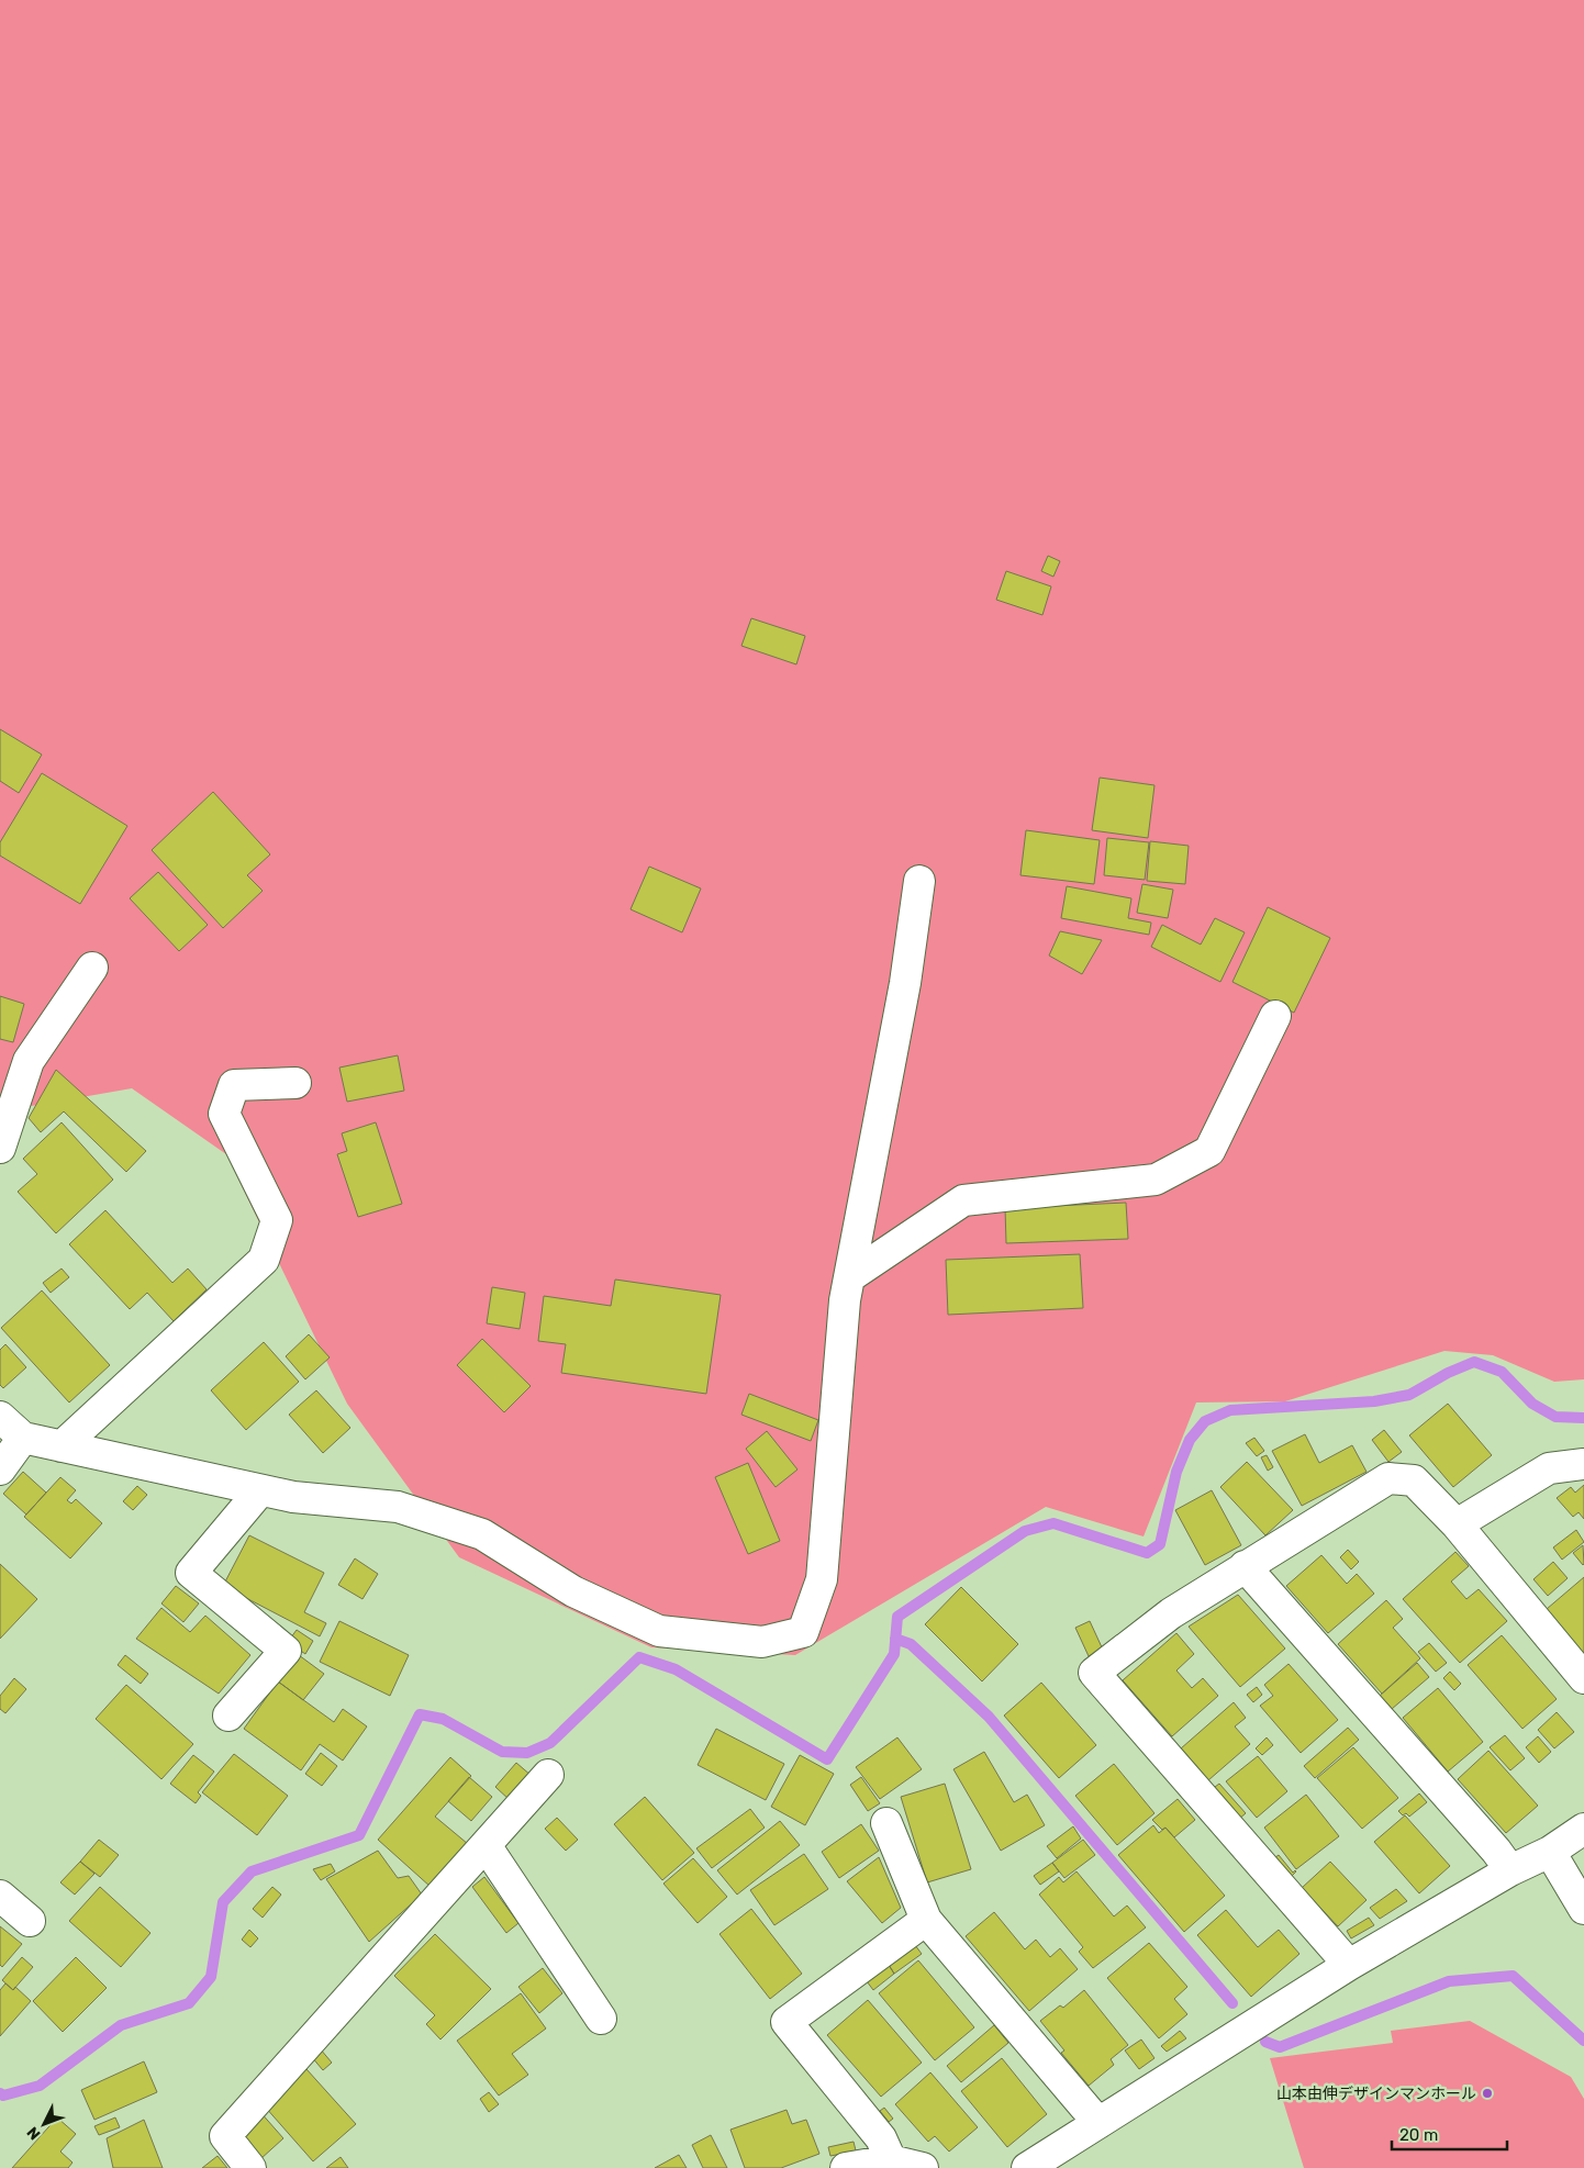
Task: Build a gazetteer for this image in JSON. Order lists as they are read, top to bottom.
{
  "places": ["山本由伸デザインマンホール"],
  "scale_bar": "20 m",
  "north": "bottom left"
}
